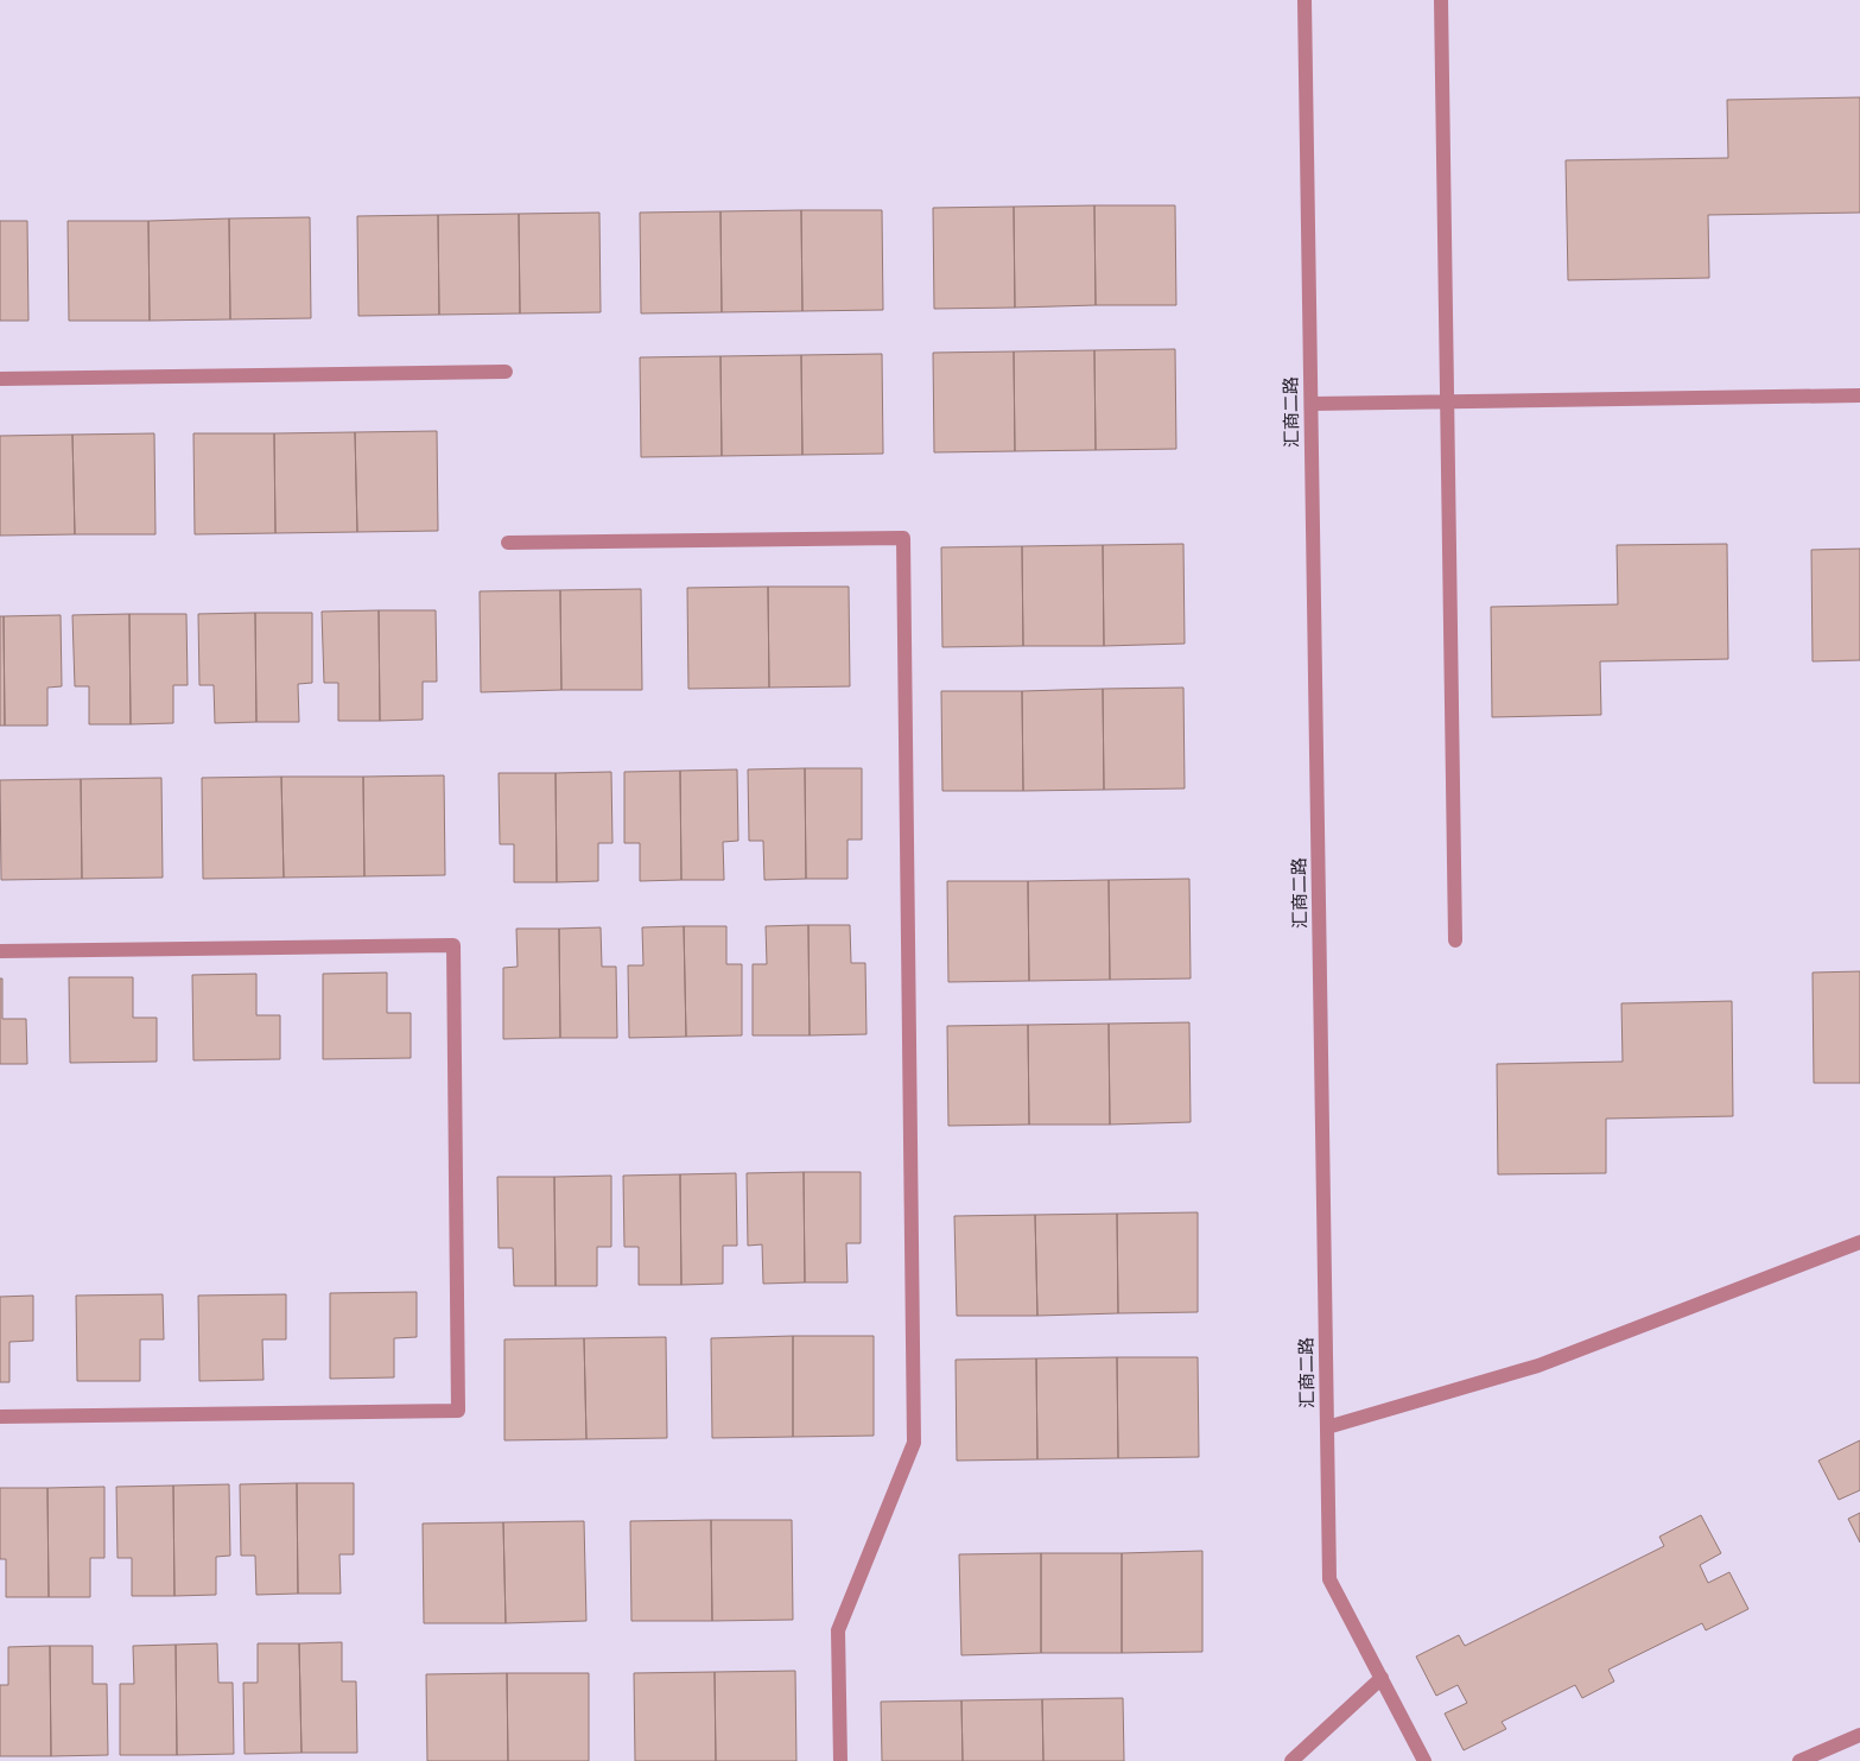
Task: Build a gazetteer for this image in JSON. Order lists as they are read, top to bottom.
{
  "streets": {
    "street": ["汇商二路"]
  }
}
